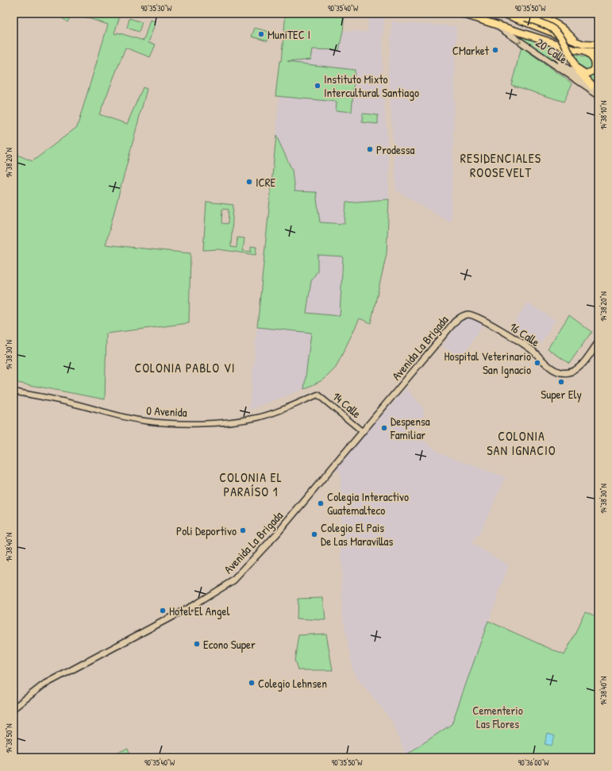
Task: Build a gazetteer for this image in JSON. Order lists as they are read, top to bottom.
{
  "streets": {
    "main road": ["20 Calle", "16 Calle", "Avenida La Brigada"],
    "street": ["14 Calle", "0 Avenida"]
  },
  "crossings": [
    ["16 Calle", "Avenida La Brigada"],
    ["Avenida La Brigada", "14 Calle"],
    ["14 Calle", "0 Avenida"]
  ],
  "one_way": ["20 Calle"],
  "districts": [
    "RESIDENCIALES ROOSEVELT",
    "COLONIA PABLO VI",
    "COLONIA SAN IGNACIO",
    "COLONIA EL PARAÍSO 1"
  ],
  "parks": ["Cementerio Las Flores"],
  "places": [
    "MuniTEC I",
    "CMarket",
    "Instituto Mixto Intercultural Santiago",
    "Prodessa",
    "ICRE",
    "Hospital Veterinario San Ignacio",
    "Super Ely",
    "Despensa Familiar",
    "Colegia Interactivo Guatemalteco",
    "Poli Deportivo",
    "Colegio El Pais De Las Maravillas",
    "Hotel El Angel",
    "Econo Super",
    "Colegio Lehnsen"
  ],
  "coordinates": [
    "90°35'30\"W",
    "90°35'40\"W",
    "90°35'50\"W",
    "14°38'10\"N",
    "14°38'20\"N",
    "14°38'30\"N",
    "14°38'40\"N",
    "14°38'50\"N",
    "90°36'00\"W"
  ]
}
